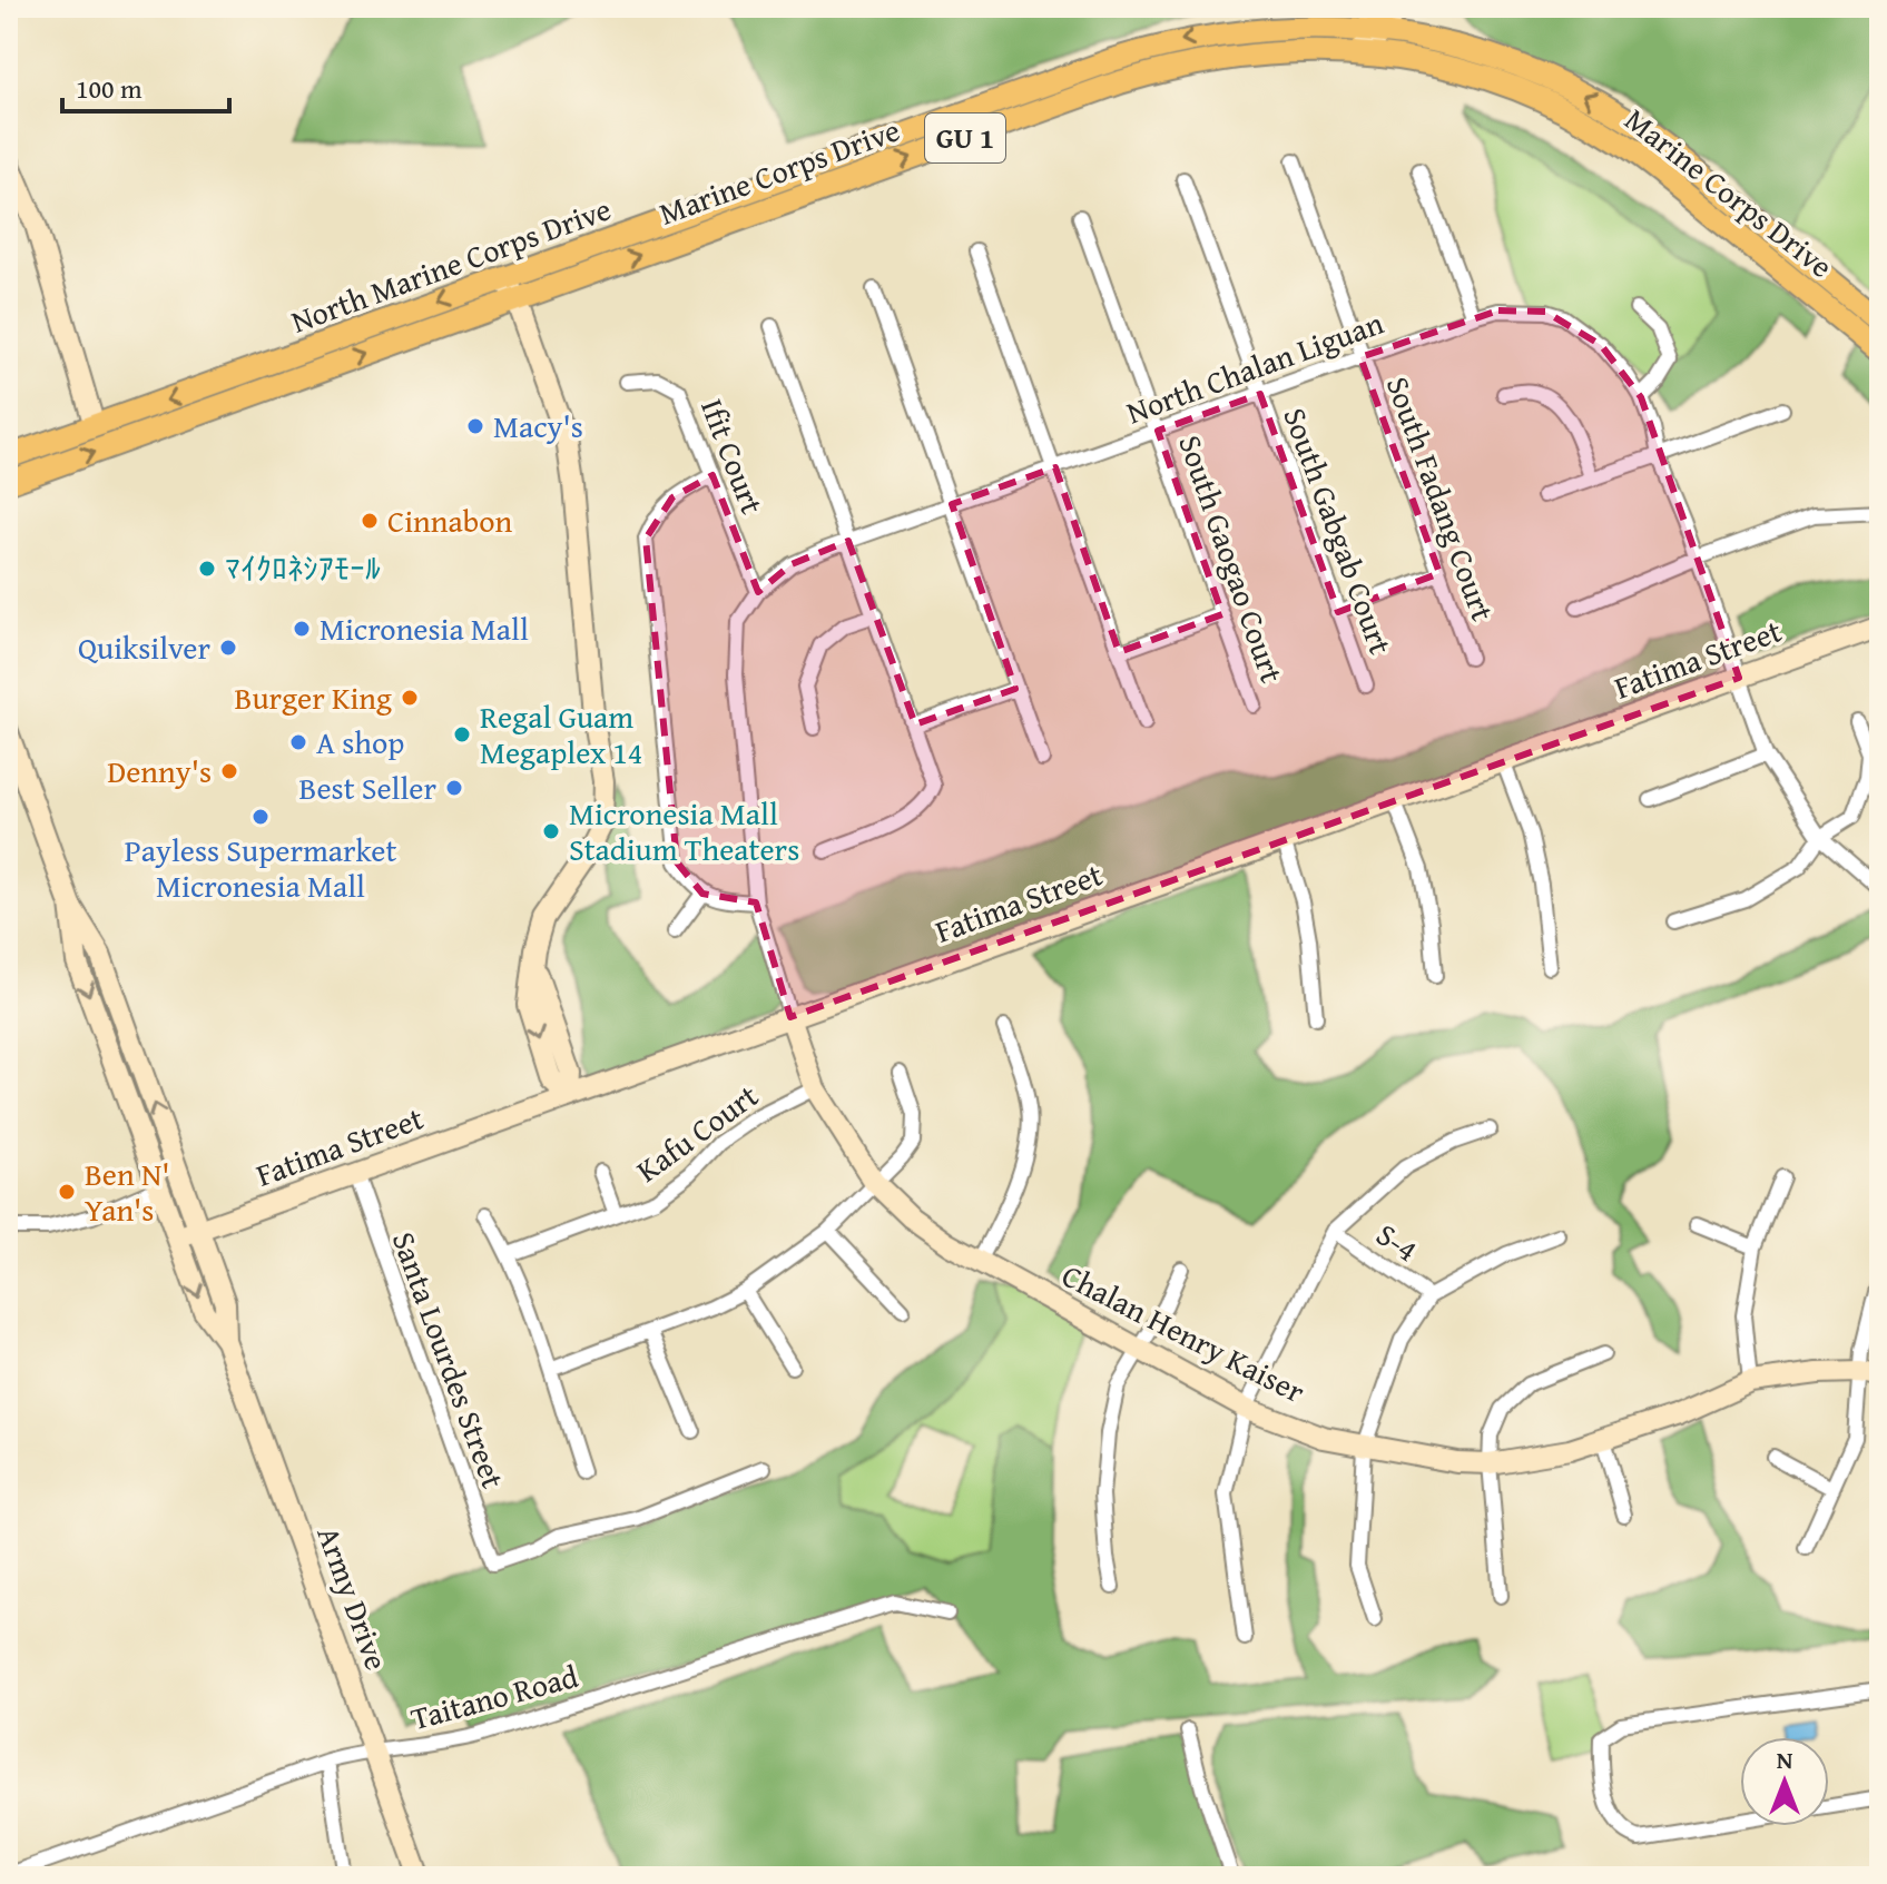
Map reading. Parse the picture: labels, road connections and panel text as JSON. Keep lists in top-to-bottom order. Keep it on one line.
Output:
{"streets":{"main road":["GU 1","Marine Corps Drive","North Marine Corps Drive","Fatima Street","Chalan Henry Kaiser","Army Drive"],"street":["North Chalan Liguan","Ifit Court","South Fadang Court","South Gabgab Court","South Gaogao Court","Kafu Court","S-4","Santa Lourdes Street","Taitano Road"]},"crossings":[["North Chalan Liguan","Ifit Court"],["North Chalan Liguan","South Fadang Court"],["North Chalan Liguan","South Gabgab Court"],["North Chalan Liguan","South Gaogao Court"],["North Chalan Liguan","Fatima Street"],["North Chalan Liguan","Chalan Henry Kaiser"],["Fatima Street","Chalan Henry Kaiser"],["Fatima Street","Santa Lourdes Street"],["Fatima Street","Army Drive"],["Kafu Court","Chalan Henry Kaiser"],["Army Drive","Taitano Road"]],"one_way":["Marine Corps Drive","North Marine Corps Drive"],"places":["Macy's","Cinnabon","ﾏｲｸﾛﾈｼｱﾓｰﾙ","Micronesia Mall","Quiksilver","Burger King","Regal Guam Megaplex 14","A shop","Denny's","Best Seller","Payless Supermarket Micronesia Mall","Micronesia Mall Stadium Theaters","Ben N' Yan's"],"scale_bar":"100 m","north":"top"}
